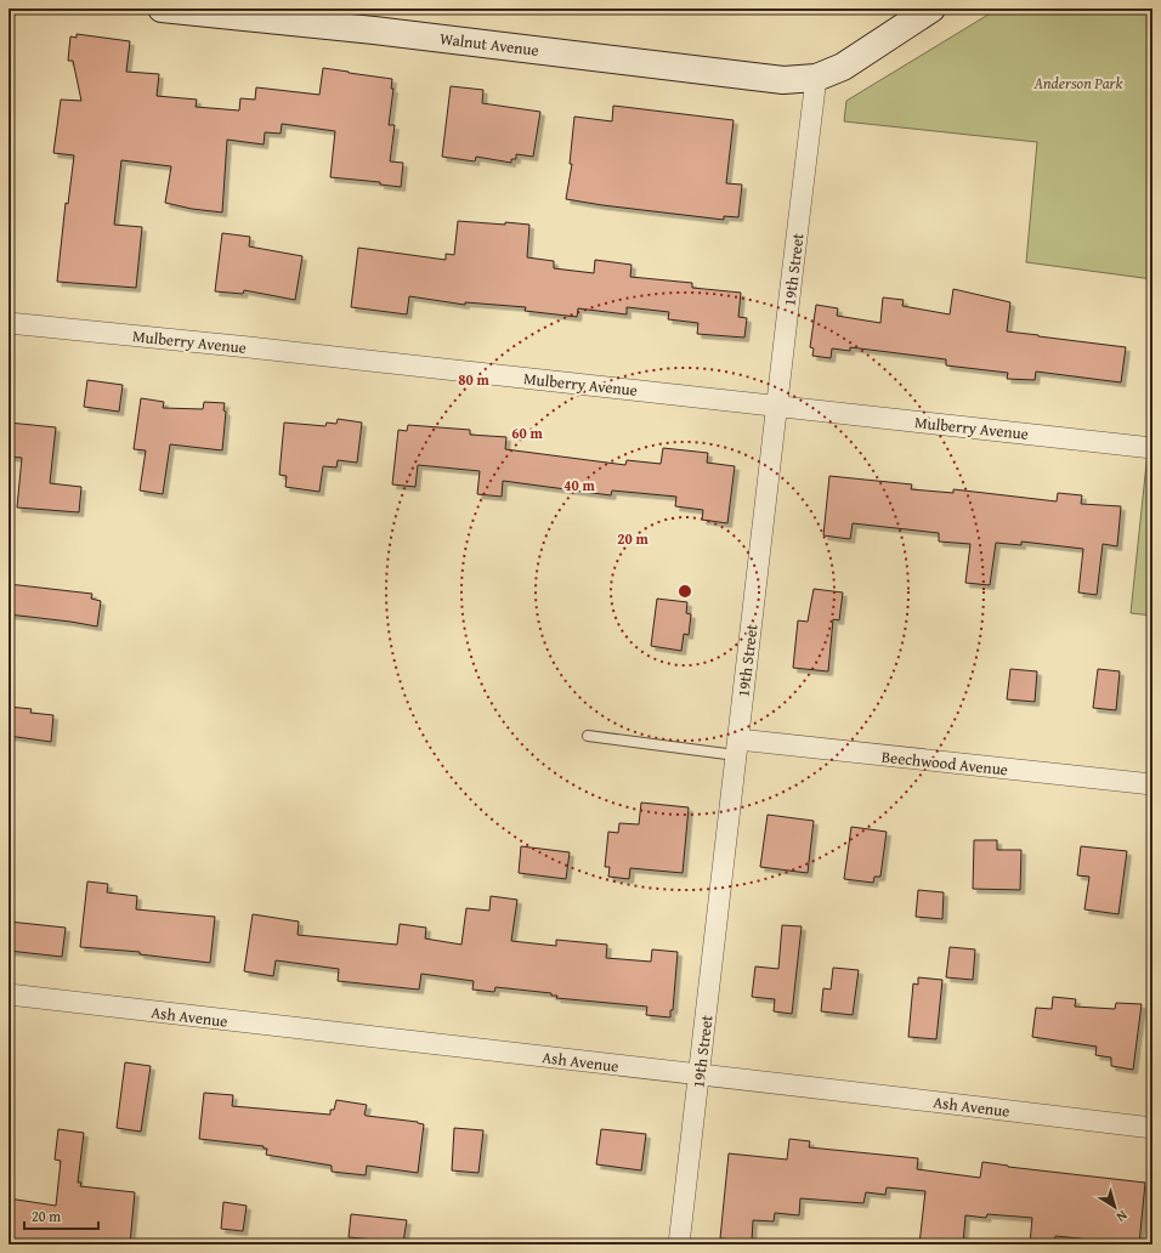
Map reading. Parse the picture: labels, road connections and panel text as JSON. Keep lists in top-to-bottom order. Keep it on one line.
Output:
{"streets":{"street":["Walnut Avenue","19th Street","Mulberry Avenue","Beechwood Avenue","Ash Avenue"]},"crossings":[["Walnut Avenue","19th Street"],["19th Street","Mulberry Avenue"],["19th Street","Beechwood Avenue"],["19th Street","Ash Avenue"]],"parks":["Anderson Park"],"scale_bar":"20 m","north":"bottom right","rings":["80 m","60 m","40 m","20 m"]}
